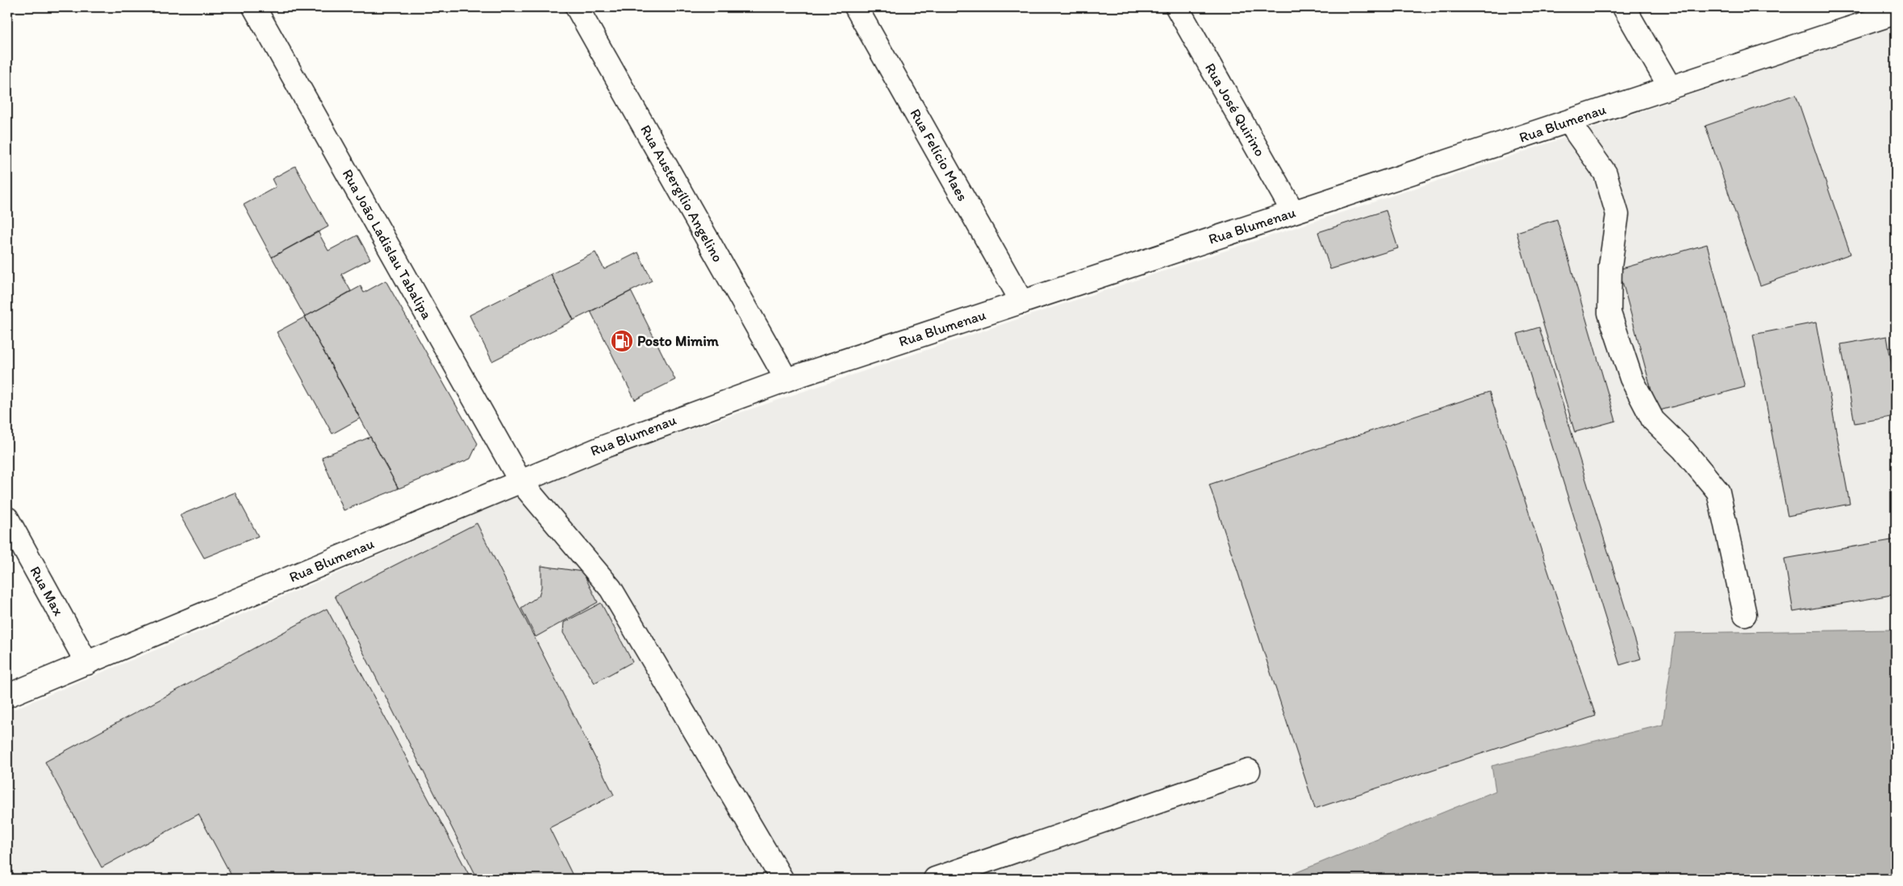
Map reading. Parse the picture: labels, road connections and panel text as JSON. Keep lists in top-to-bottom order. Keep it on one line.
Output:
{"streets":{"main road":["Rua José Quirino","Rua Blumenau","Rua Felício Maes","Rua Austergílio Angelino","Rua João Ladislau Tabalipa","Rua Max"]},"crossings":[["Rua José Quirino","Rua Blumenau"],["Rua Blumenau","Rua Felício Maes"],["Rua Blumenau","Rua Austergílio Angelino"],["Rua Blumenau","Rua João Ladislau Tabalipa"],["Rua Blumenau","Rua Max"]],"places":{"fuel station":["Posto Mimim"]}}
